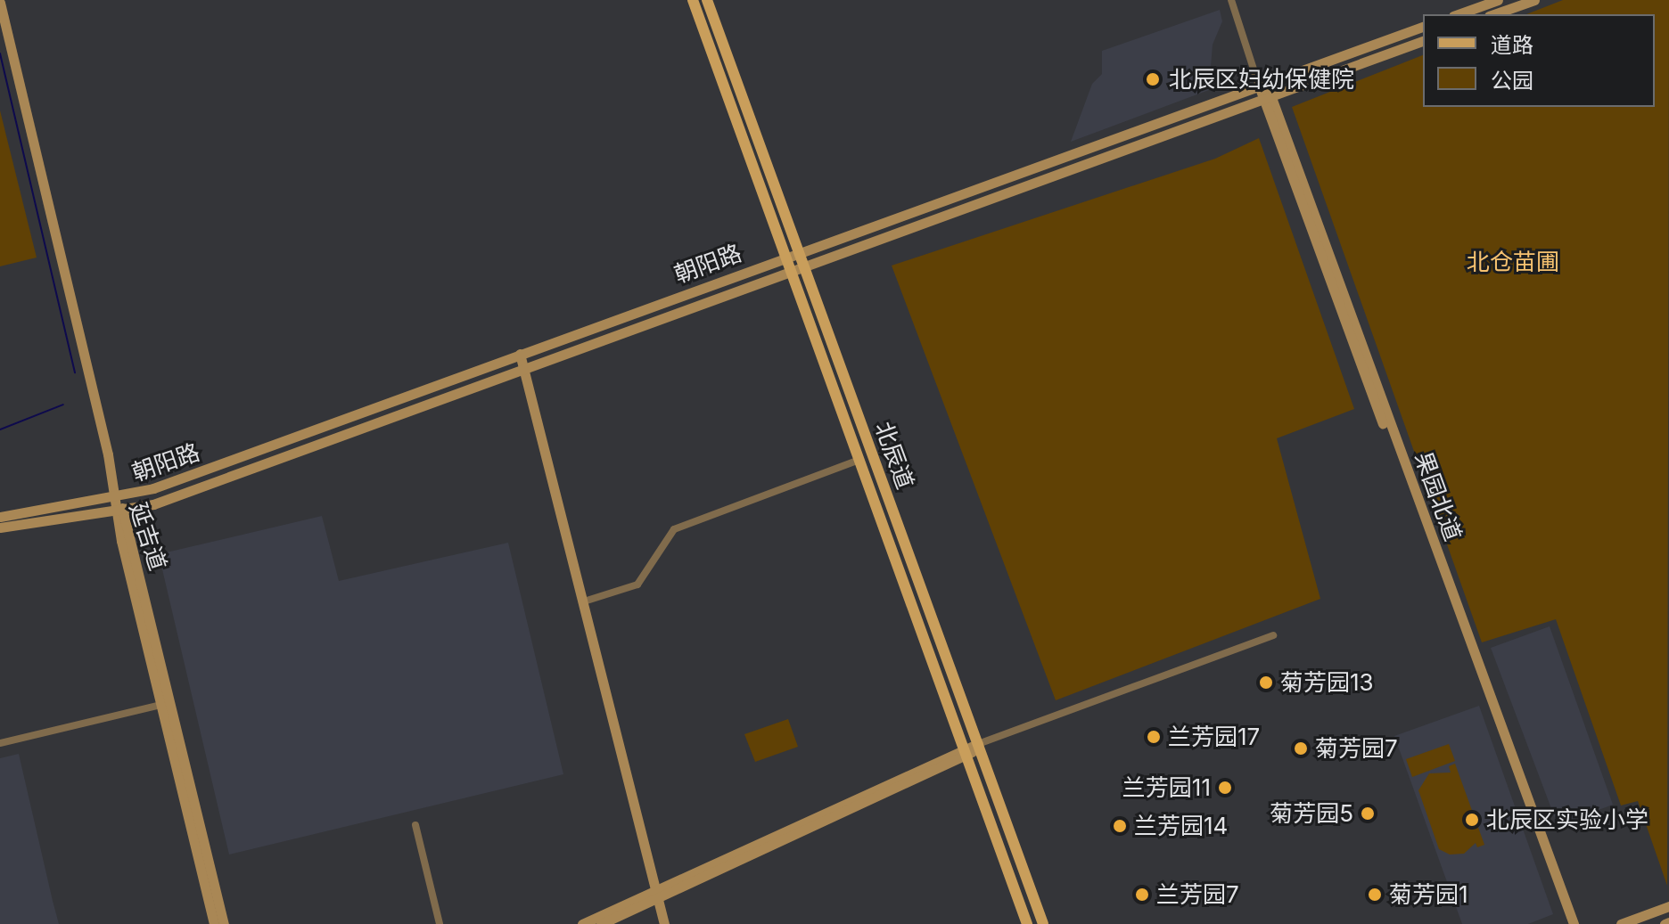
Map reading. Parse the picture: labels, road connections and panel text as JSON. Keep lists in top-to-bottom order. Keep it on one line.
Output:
{"streets":{"main road":["朝阳路","北辰道","果园北道","延吉道"]},"crossings":[["朝阳路","北辰道"],["朝阳路","果园北道"],["朝阳路","延吉道"]],"parks":["北仓苗圃"],"places":["北辰区妇幼保健院","菊芳园13","兰芳园17","菊芳园7","兰芳园11","菊芳园5","北辰区实验小学","兰芳园14","兰芳园7","菊芳园1"],"legend":["道路","公园"]}
